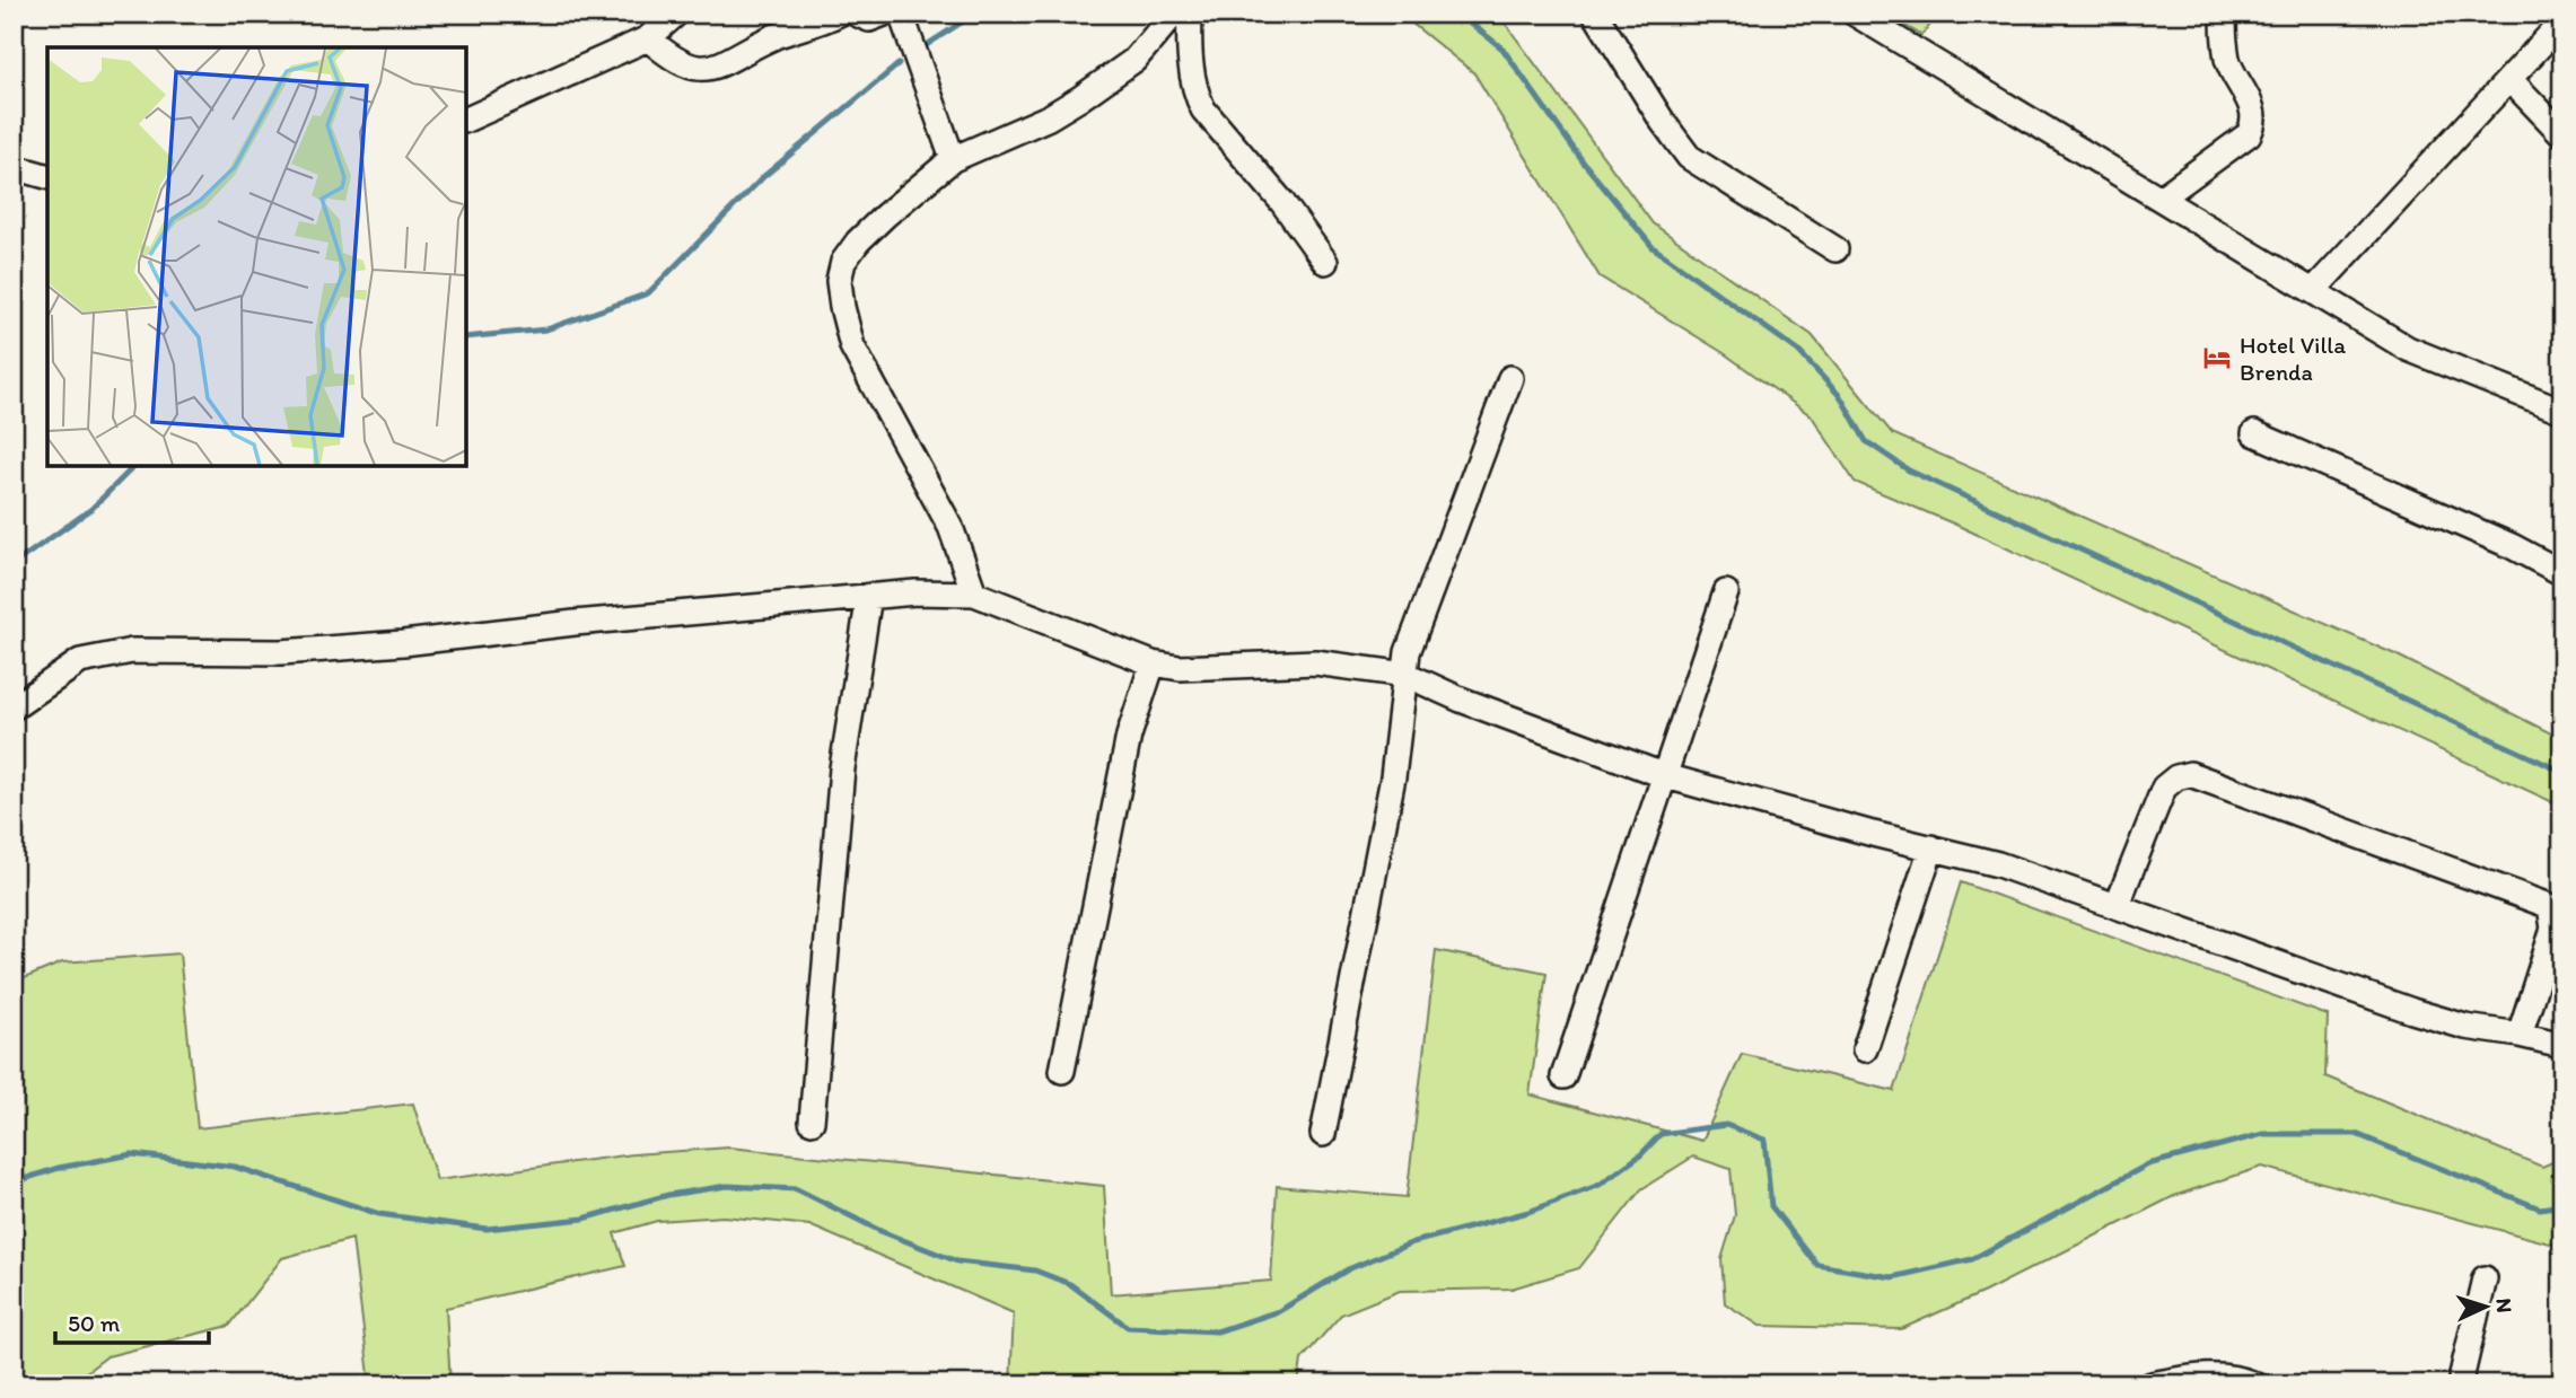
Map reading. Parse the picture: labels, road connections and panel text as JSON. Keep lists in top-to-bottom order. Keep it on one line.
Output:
{"places":{"hotel":["Hotel Villa Brenda"]},"scale_bar":"50 m","north":"right"}
